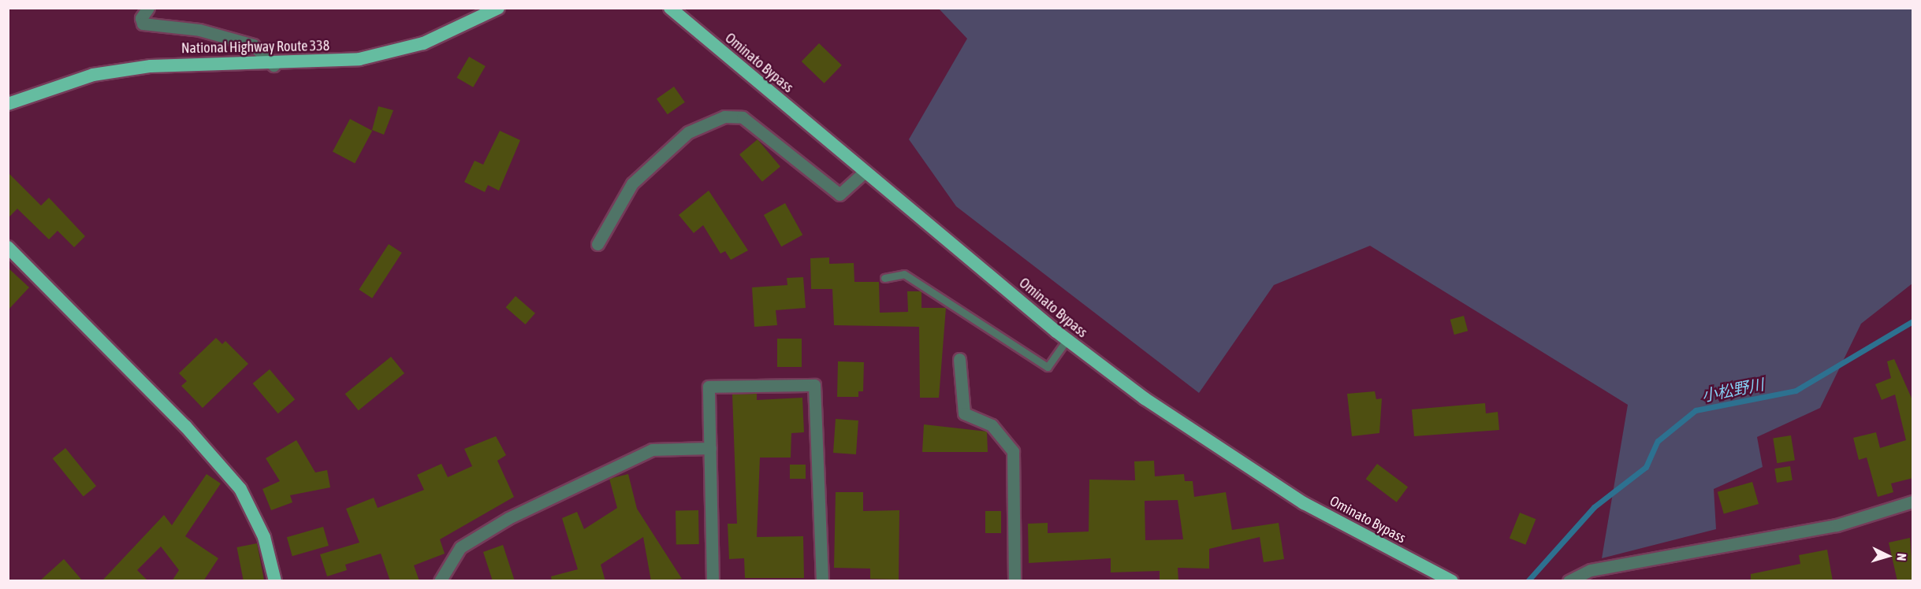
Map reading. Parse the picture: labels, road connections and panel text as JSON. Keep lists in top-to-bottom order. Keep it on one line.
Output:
{"streets":{"highway":["National Highway Route 338","Ominato Bypass"]},"water":["小松野川"],"north":"right"}
